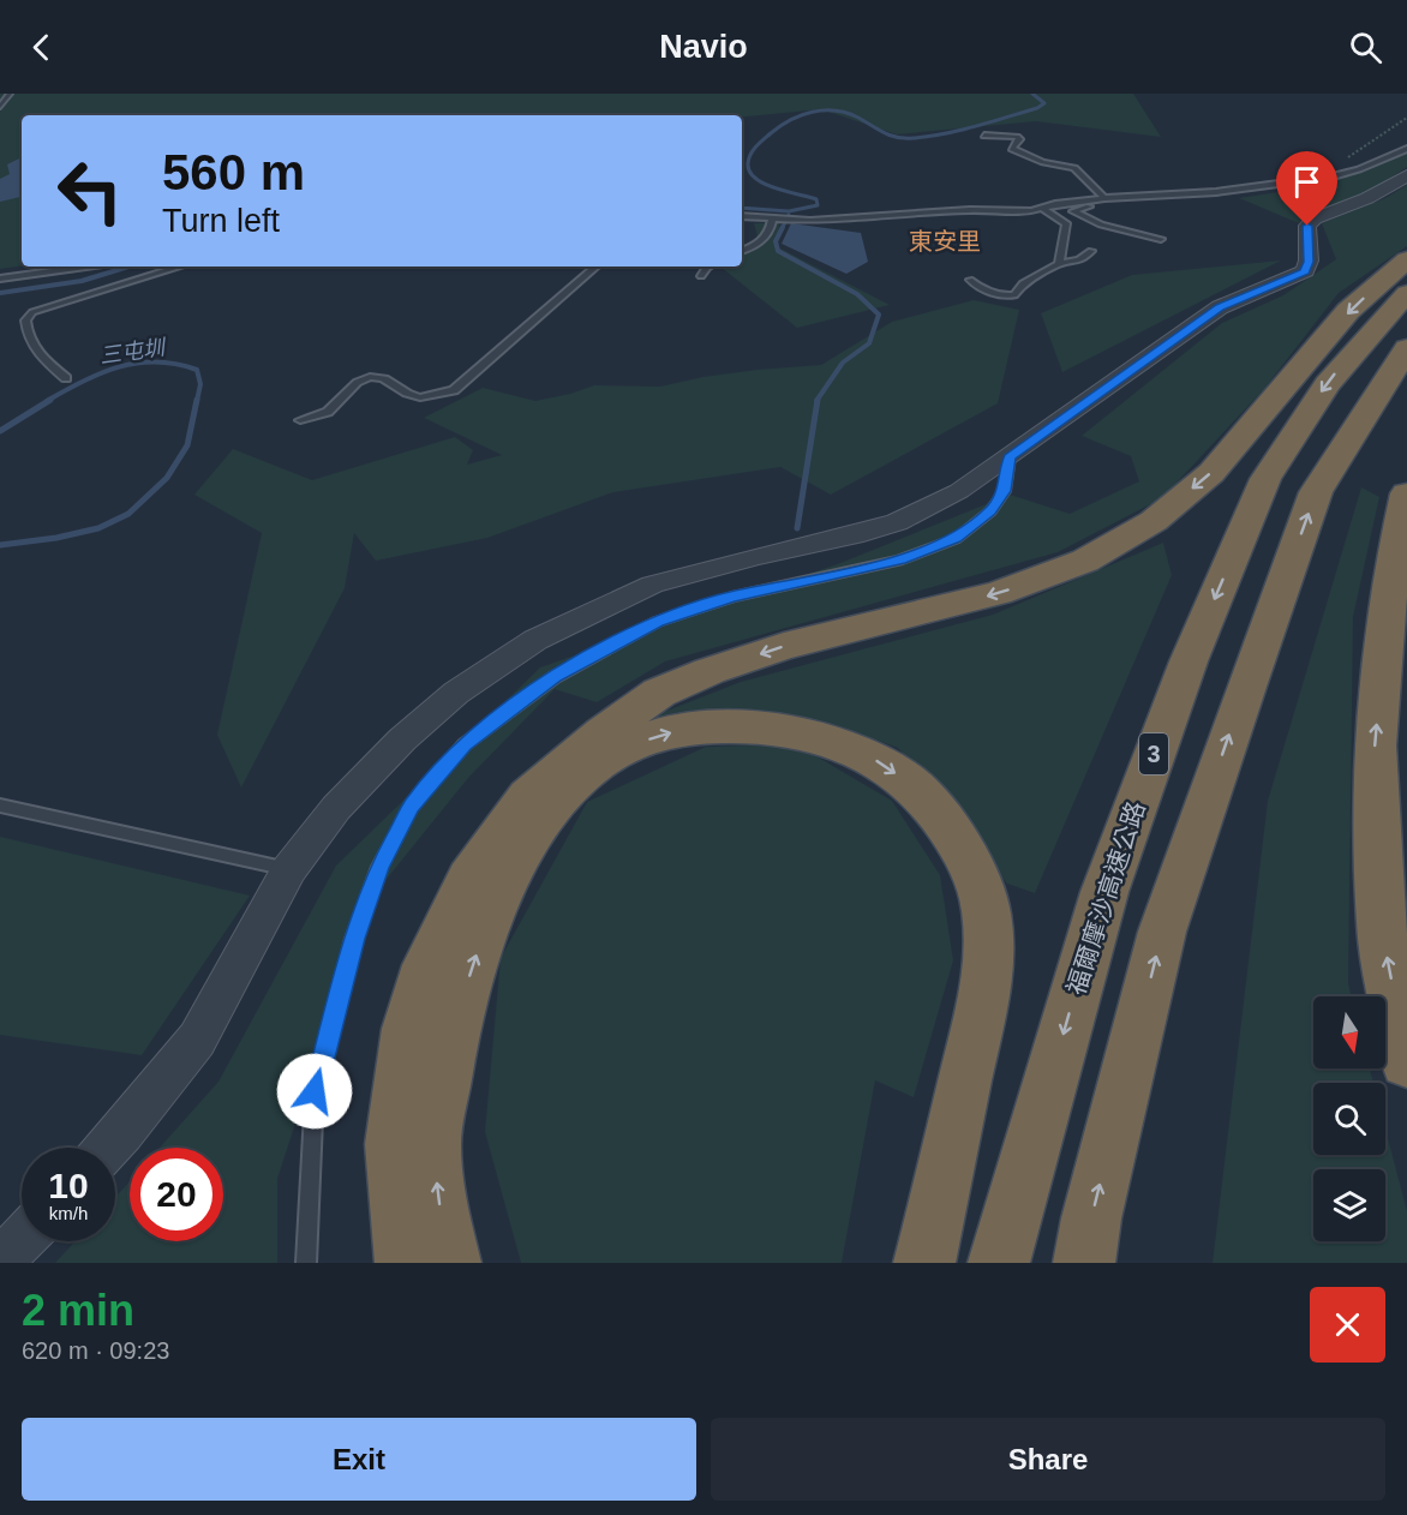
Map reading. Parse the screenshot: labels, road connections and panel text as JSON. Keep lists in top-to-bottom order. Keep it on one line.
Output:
{"streets":{"highway":["3","福爾摩沙高速公路"]},"districts":["東安里"],"water":["三屯圳"],"north":"bottom","page":{"header":"Navio","turn":["560 m","Turn left"],"speed":"10 km/h","limit":"20","heading":["2 min","620 m · 09:23"],"buttons":["Exit","Share"]}}
